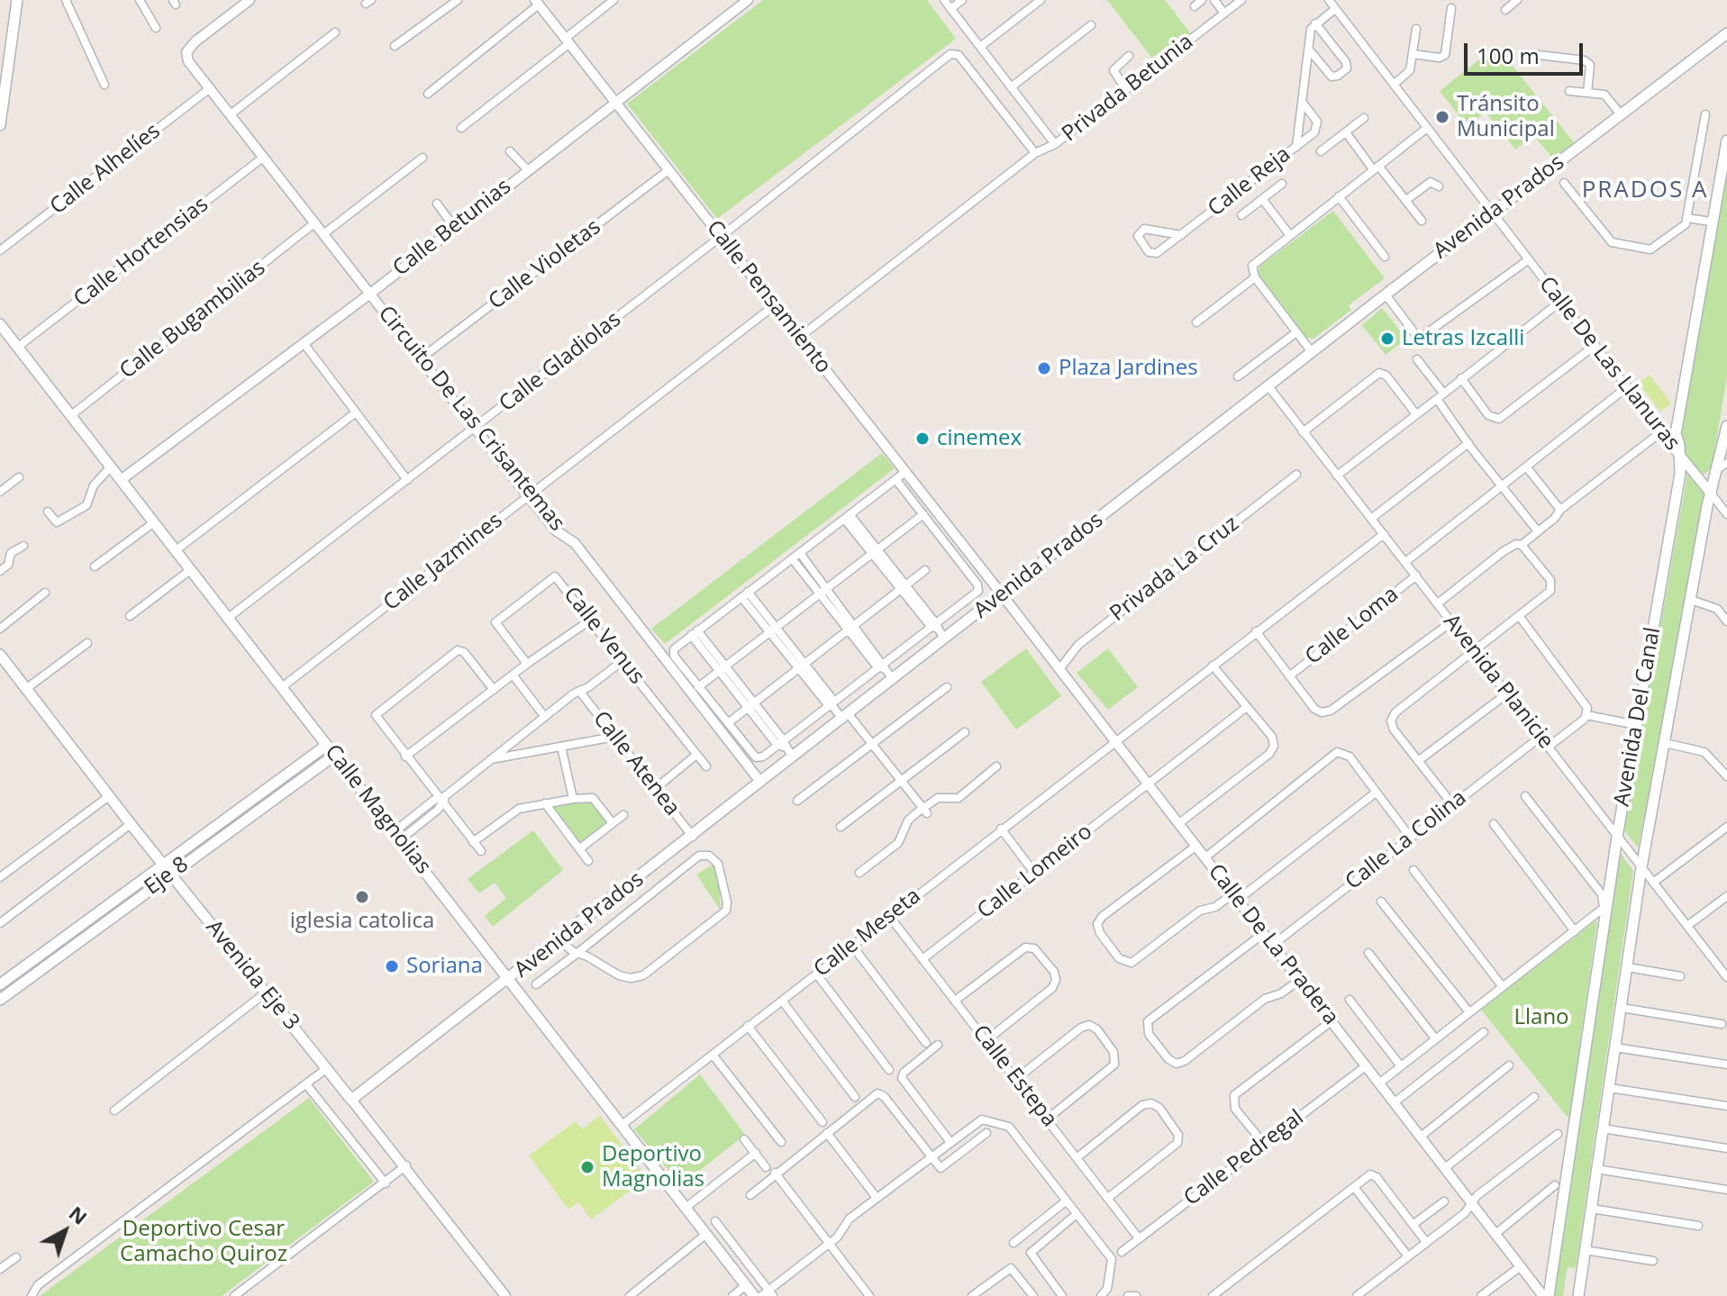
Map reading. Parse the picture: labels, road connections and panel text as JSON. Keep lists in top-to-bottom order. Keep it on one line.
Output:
{"streets":{"main road":["Avenida Prados","Avenida Del Canal","Calle Magnolias","Eje 8","Avenida Eje 3"],"street":["Privada Betunia","Calle Alhelíes","Calle Reja","Calle Betunias","Calle Hortensias","Calle Violetas","Calle Pensamiento","Calle Bugambilias","Calle Gladiolas","Calle De Las Llanuras","Circuito De Las Crisantemas","Calle Jazmines","Privada La Cruz","Calle Loma","Calle Venus","Avenida Planicie","Calle Atenea","Calle La Colina","Calle Lomeiro","Calle Meseta","Calle De La Pradera","Calle Estepa","Calle Pedregal"]},"crossings":[["Calle Alhelíes","Circuito De Las Crisantemas"],["Avenida Prados","Calle Pensamiento"],["Avenida Prados","Calle De Las Llanuras"],["Avenida Prados","Circuito De Las Crisantemas"],["Avenida Prados","Avenida Planicie"],["Avenida Prados","Calle Atenea"],["Avenida Prados","Calle Magnolias"],["Avenida Prados","Calle De La Pradera"],["Avenida Prados","Avenida Eje 3"],["Calle Betunias","Calle Pensamiento"],["Calle Betunias","Circuito De Las Crisantemas"],["Calle Betunias","Calle Magnolias"],["Calle Hortensias","Circuito De Las Crisantemas"],["Calle Hortensias","Calle Magnolias"],["Calle Violetas","Calle Pensamiento"],["Calle Violetas","Circuito De Las Crisantemas"],["Calle Pensamiento","Calle Gladiolas"],["Calle Pensamiento","Calle Jazmines"],["Calle Pensamiento","Calle De La Pradera"],["Calle Bugambilias","Circuito De Las Crisantemas"],["Calle Bugambilias","Calle Magnolias"],["Calle Gladiolas","Circuito De Las Crisantemas"],["Calle Gladiolas","Calle Magnolias"],["Calle De Las Llanuras","Avenida Del Canal"],["Circuito De Las Crisantemas","Calle Jazmines"],["Calle Jazmines","Calle Magnolias"],["Privada La Cruz","Calle De La Pradera"],["Calle Loma","Avenida Planicie"],["Avenida Planicie","Avenida Del Canal"],["Avenida Planicie","Calle La Colina"],["Avenida Planicie","Calle Meseta"],["Avenida Del Canal","Calle De La Pradera"],["Calle Magnolias","Eje 8"],["Calle Magnolias","Calle Meseta"],["Calle La Colina","Calle De La Pradera"],["Calle Lomeiro","Calle De La Pradera"],["Calle Lomeiro","Calle Estepa"],["Eje 8","Avenida Eje 3"],["Calle Meseta","Calle De La Pradera"],["Calle Meseta","Calle Estepa"],["Calle De La Pradera","Calle Pedregal"],["Calle Estepa","Calle Pedregal"]],"districts":["PRADOS A"],"parks":["Llano","Deportivo Cesar Camacho Quiroz"],"places":["Tránsito Municipal","Letras Izcalli","Plaza Jardines","cinemex","iglesia catolica","Soriana","Deportivo Magnolias"],"scale_bar":"100 m","north":"top right"}
